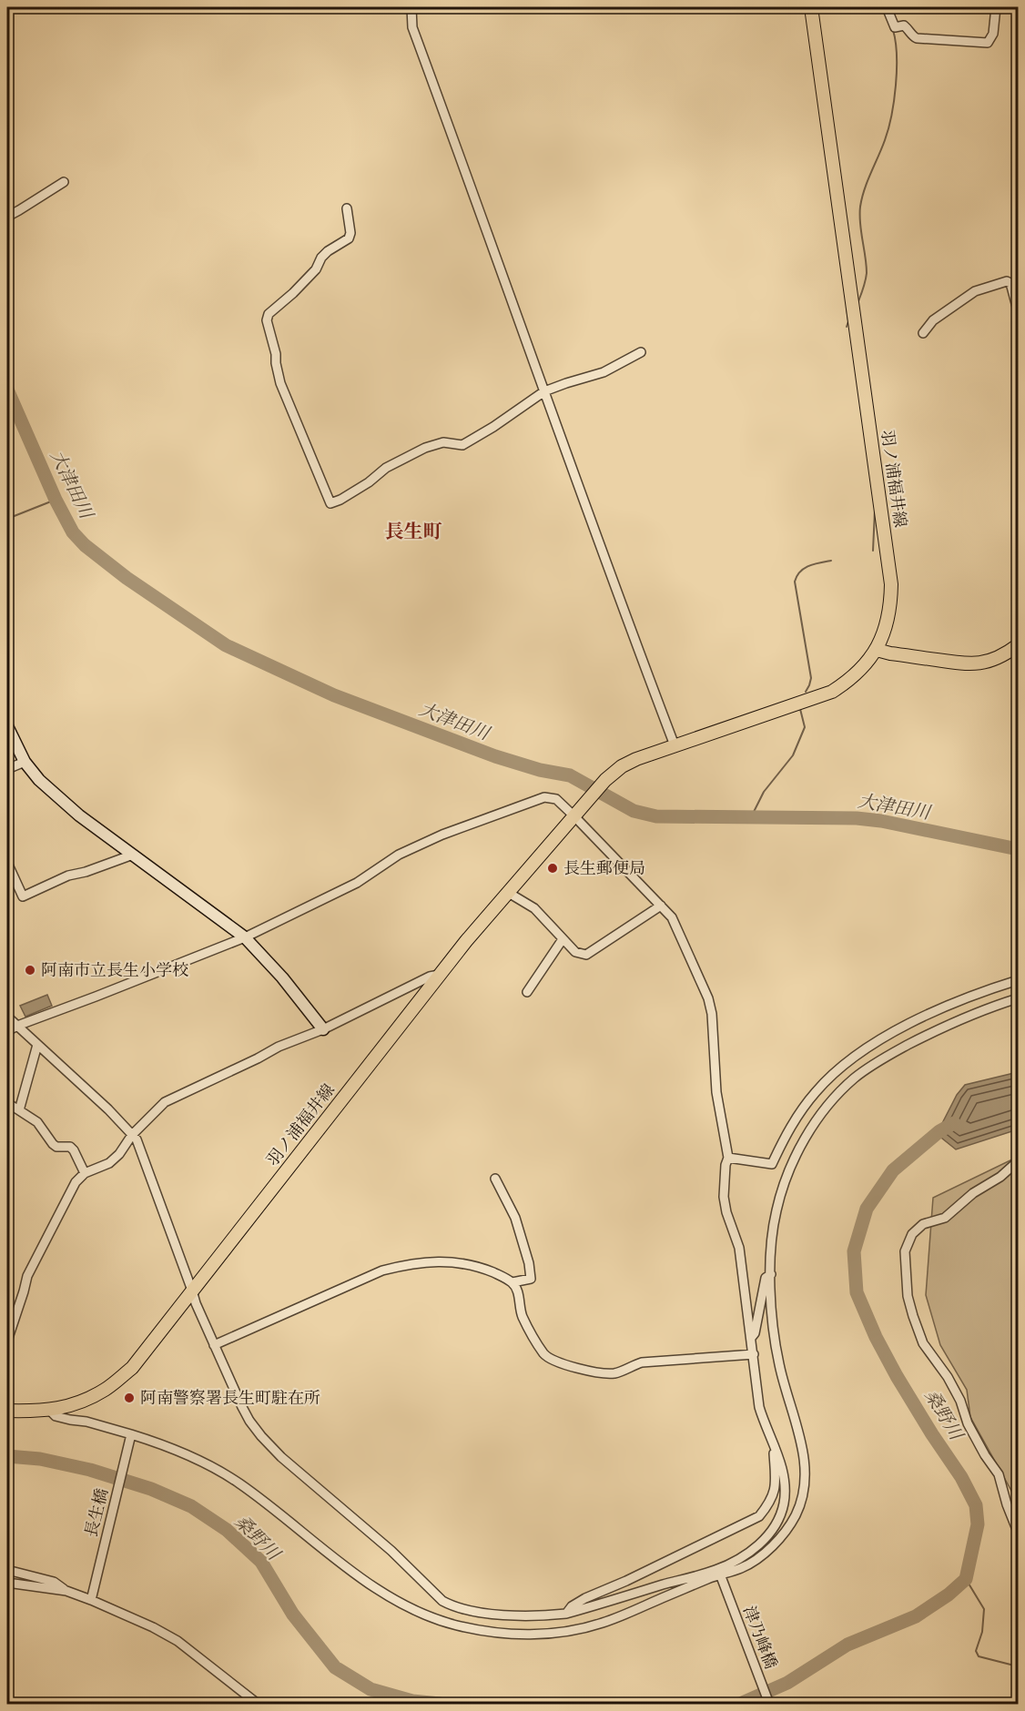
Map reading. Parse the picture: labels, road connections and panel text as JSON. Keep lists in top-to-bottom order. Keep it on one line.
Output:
{"streets":{"main road":["羽ノ浦福井線"],"street":["長生橋","津乃峰橋"]},"districts":["長生町"],"water":["大津田川","桑野川"],"places":["長生郵便局","阿南市立長生小学校","阿南警察署長生町駐在所"]}
